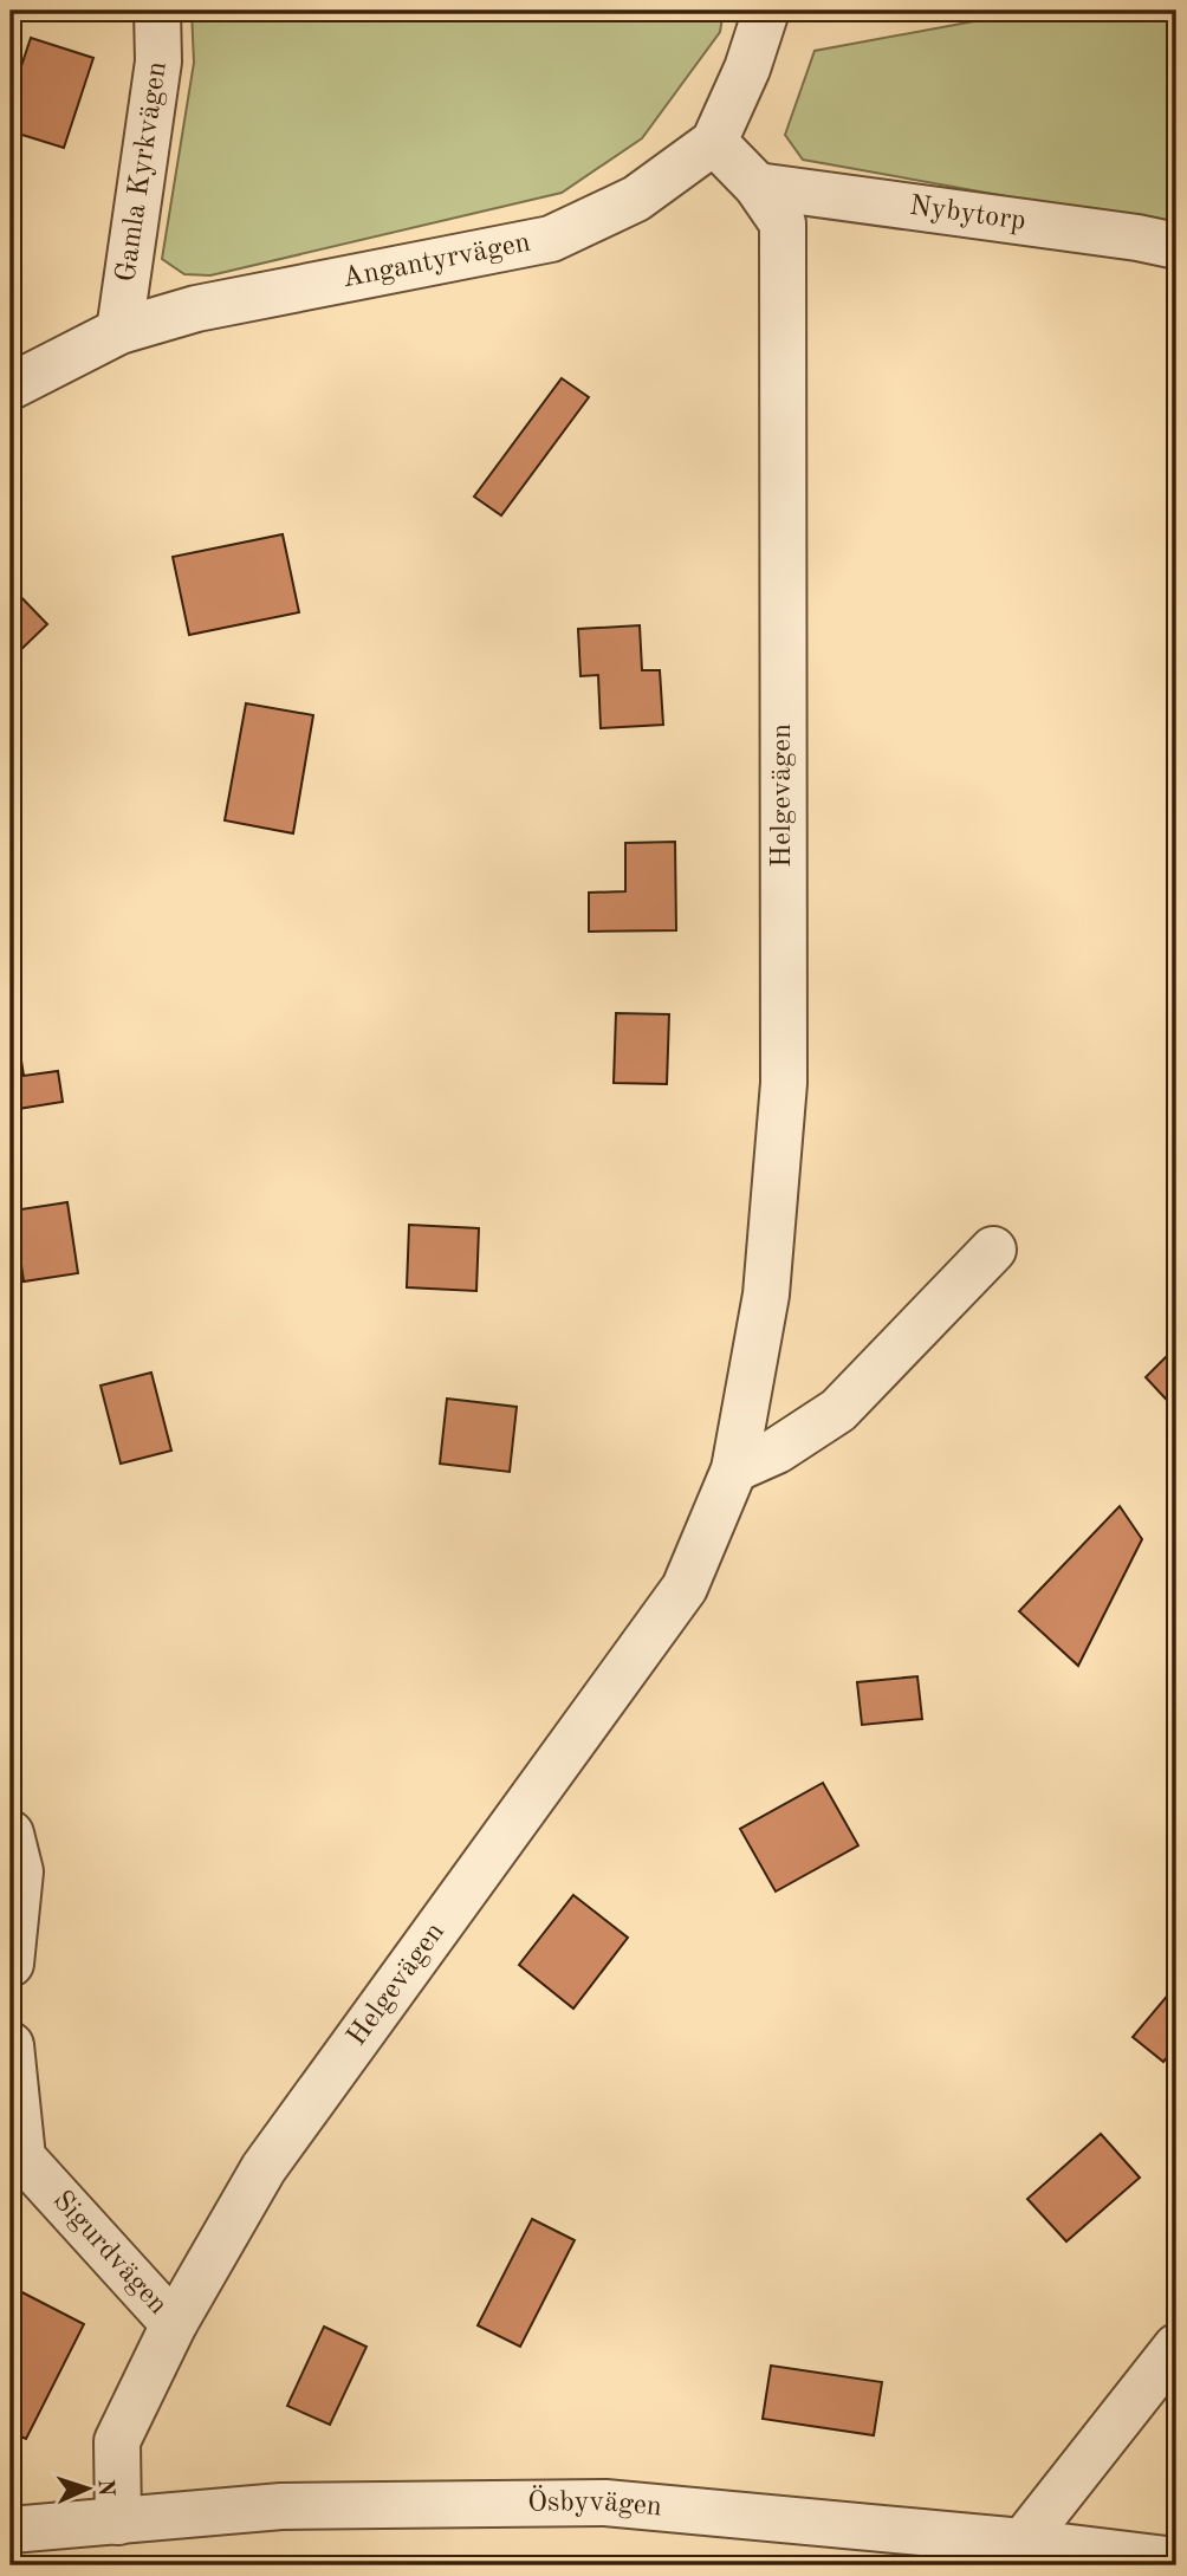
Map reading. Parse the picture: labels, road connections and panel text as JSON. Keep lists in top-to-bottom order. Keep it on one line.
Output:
{"streets":{"street":["Gamla Kyrkvägen","Nybytorp","Angantyrvägen","Helgevägen","Sigurdvägen","Ösbyvägen"]},"crossings":[["Gamla Kyrkvägen","Angantyrvägen"],["Nybytorp","Helgevägen"],["Angantyrvägen","Helgevägen"],["Helgevägen","Sigurdvägen"],["Helgevägen","Ösbyvägen"]],"north":"right"}
